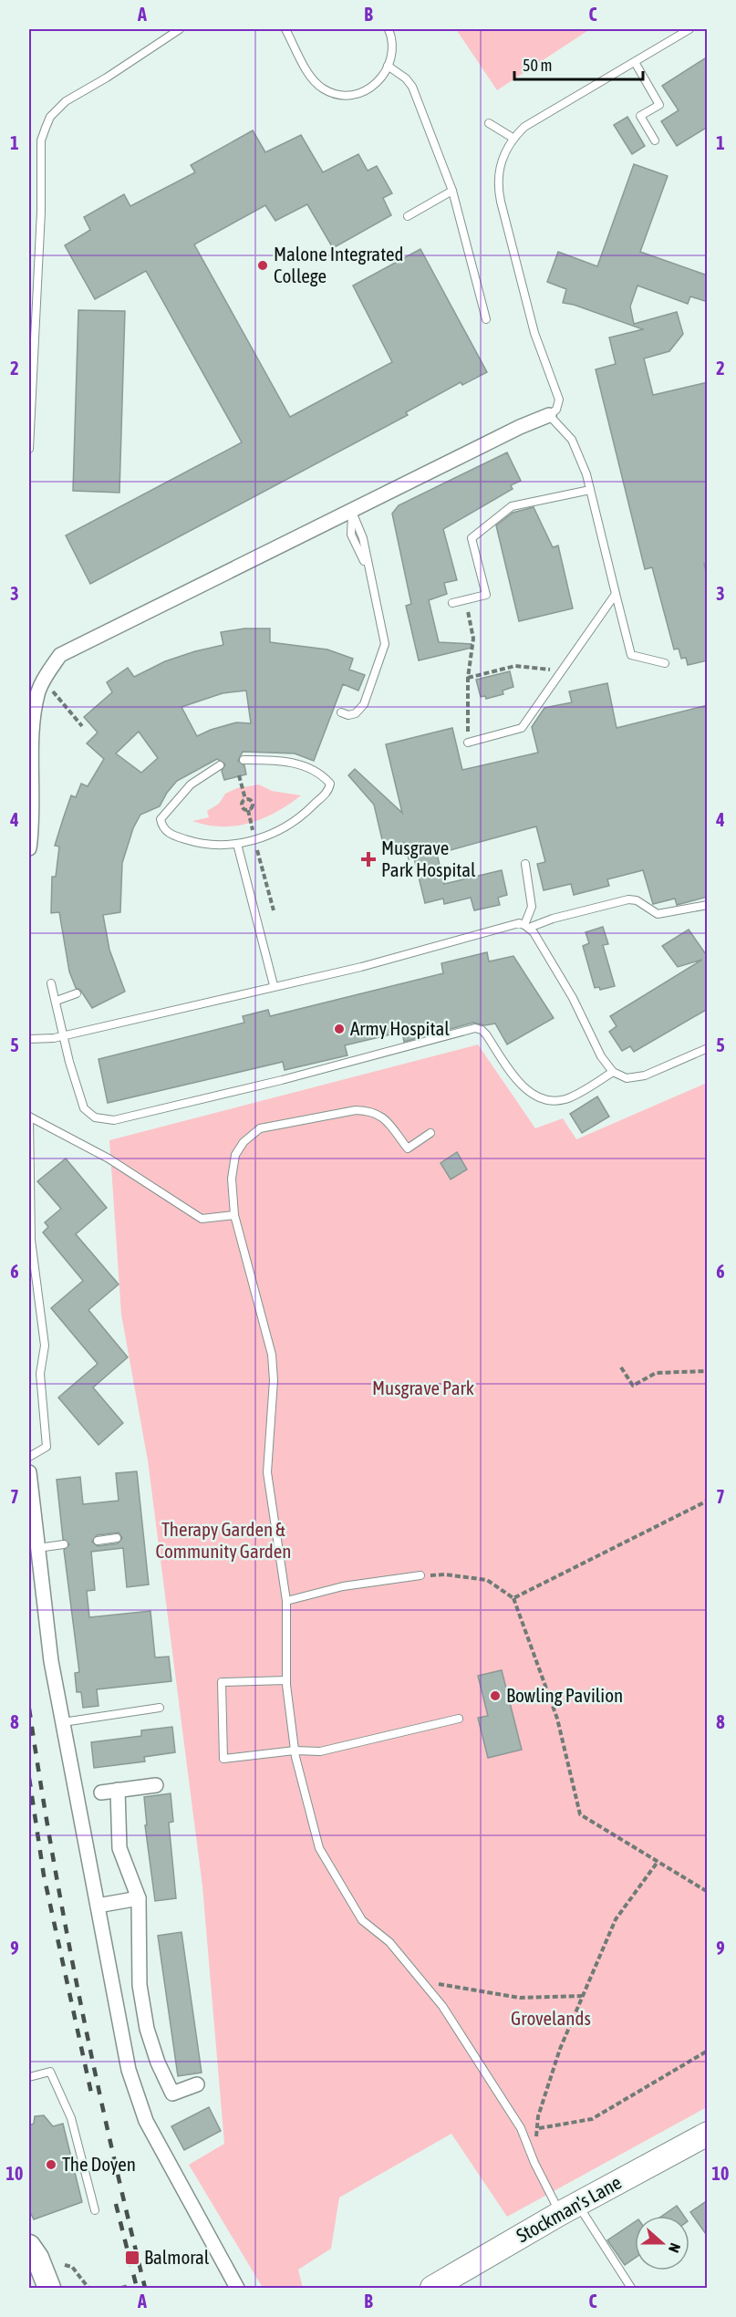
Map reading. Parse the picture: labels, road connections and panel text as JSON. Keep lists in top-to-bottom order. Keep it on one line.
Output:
{"streets":{"highway":["Stockman's Lane"]},"parks":["Musgrave Park","Therapy Garden & Community Garden","Grovelands"],"places":{"other":["Malone Integrated College","Army Hospital","Bowling Pavilion","The Doyen"],"health":["Musgrave Park Hospital"],"transit":["Balmoral"]},"scale_bar":"50 m","north":"right","grid":{"columns":["A","B","C"],"rows":["1","2","3","4","5","6","7","8","9","10"]}}
